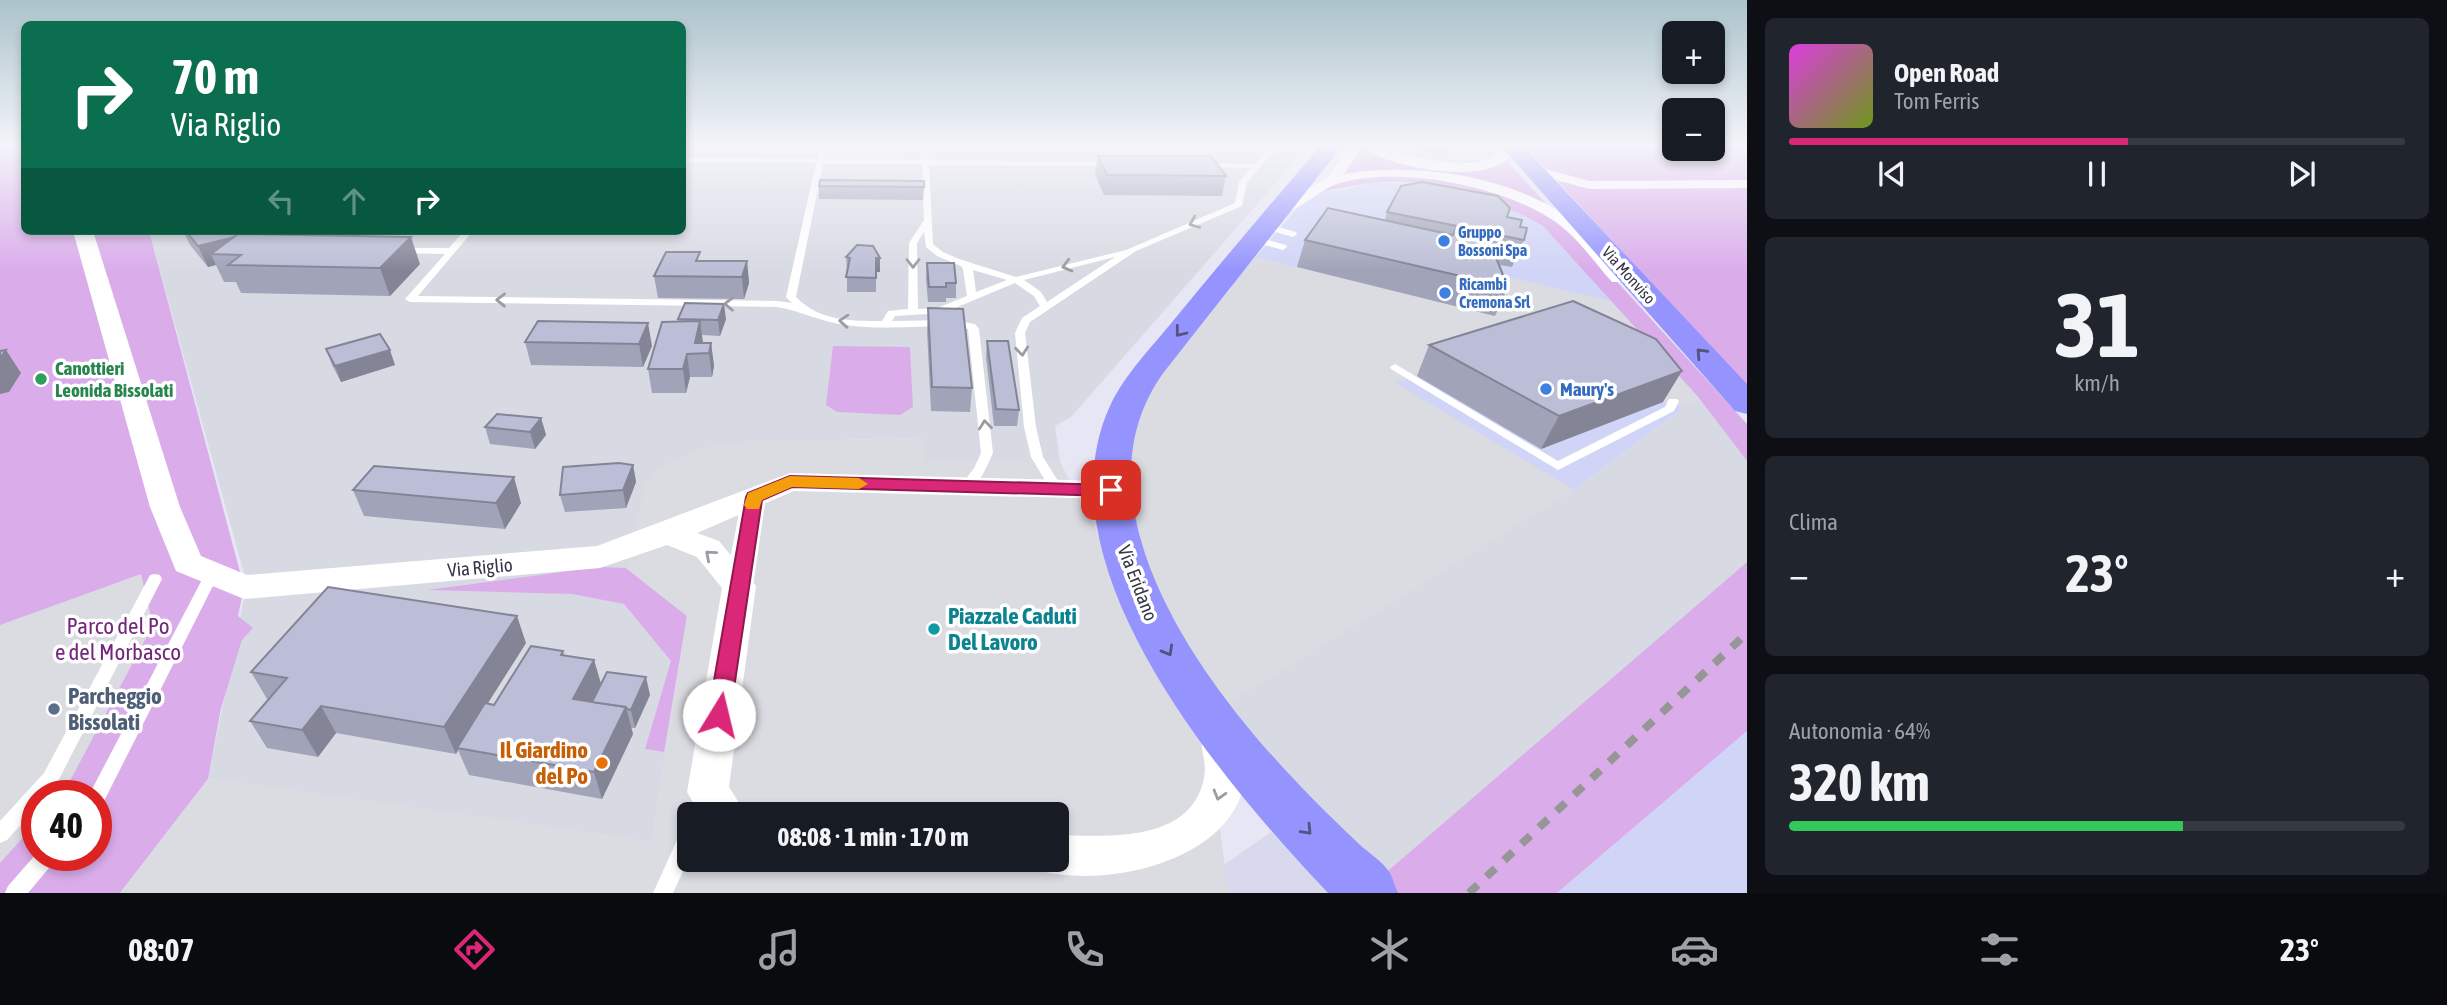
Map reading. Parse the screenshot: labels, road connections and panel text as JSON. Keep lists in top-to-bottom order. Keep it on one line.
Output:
{"streets":{"main road":["Via Monviso","Via Eridano"],"street":["Via Riglio"]},"crossings":[["Via Riglio","Via Eridano"]],"one_way":["Via Monviso","Via Eridano"],"parks":["Parco del Po e del Morbasco"],"places":["Gruppo Bossoni Spa","Ricambi Cremona Srl","Canottieri Leonida Bissolati","Maury's","Piazzale Caduti Del Lavoro","Parcheggio Bissolati","Il Giardino del Po"],"page":{"map_buttons":["+","−"],"turn":["70 m","Via Riglio"],"song":["Open Road","Tom Ferris"],"tile":[["31","km/h"],"Clima",["Autonomia · 64%","320 km"]],"heat":["−","23°","+"],"limit":"40","trip":"08:08 · 1 min · 170 m","tabs":["08:07","23°"]}}
